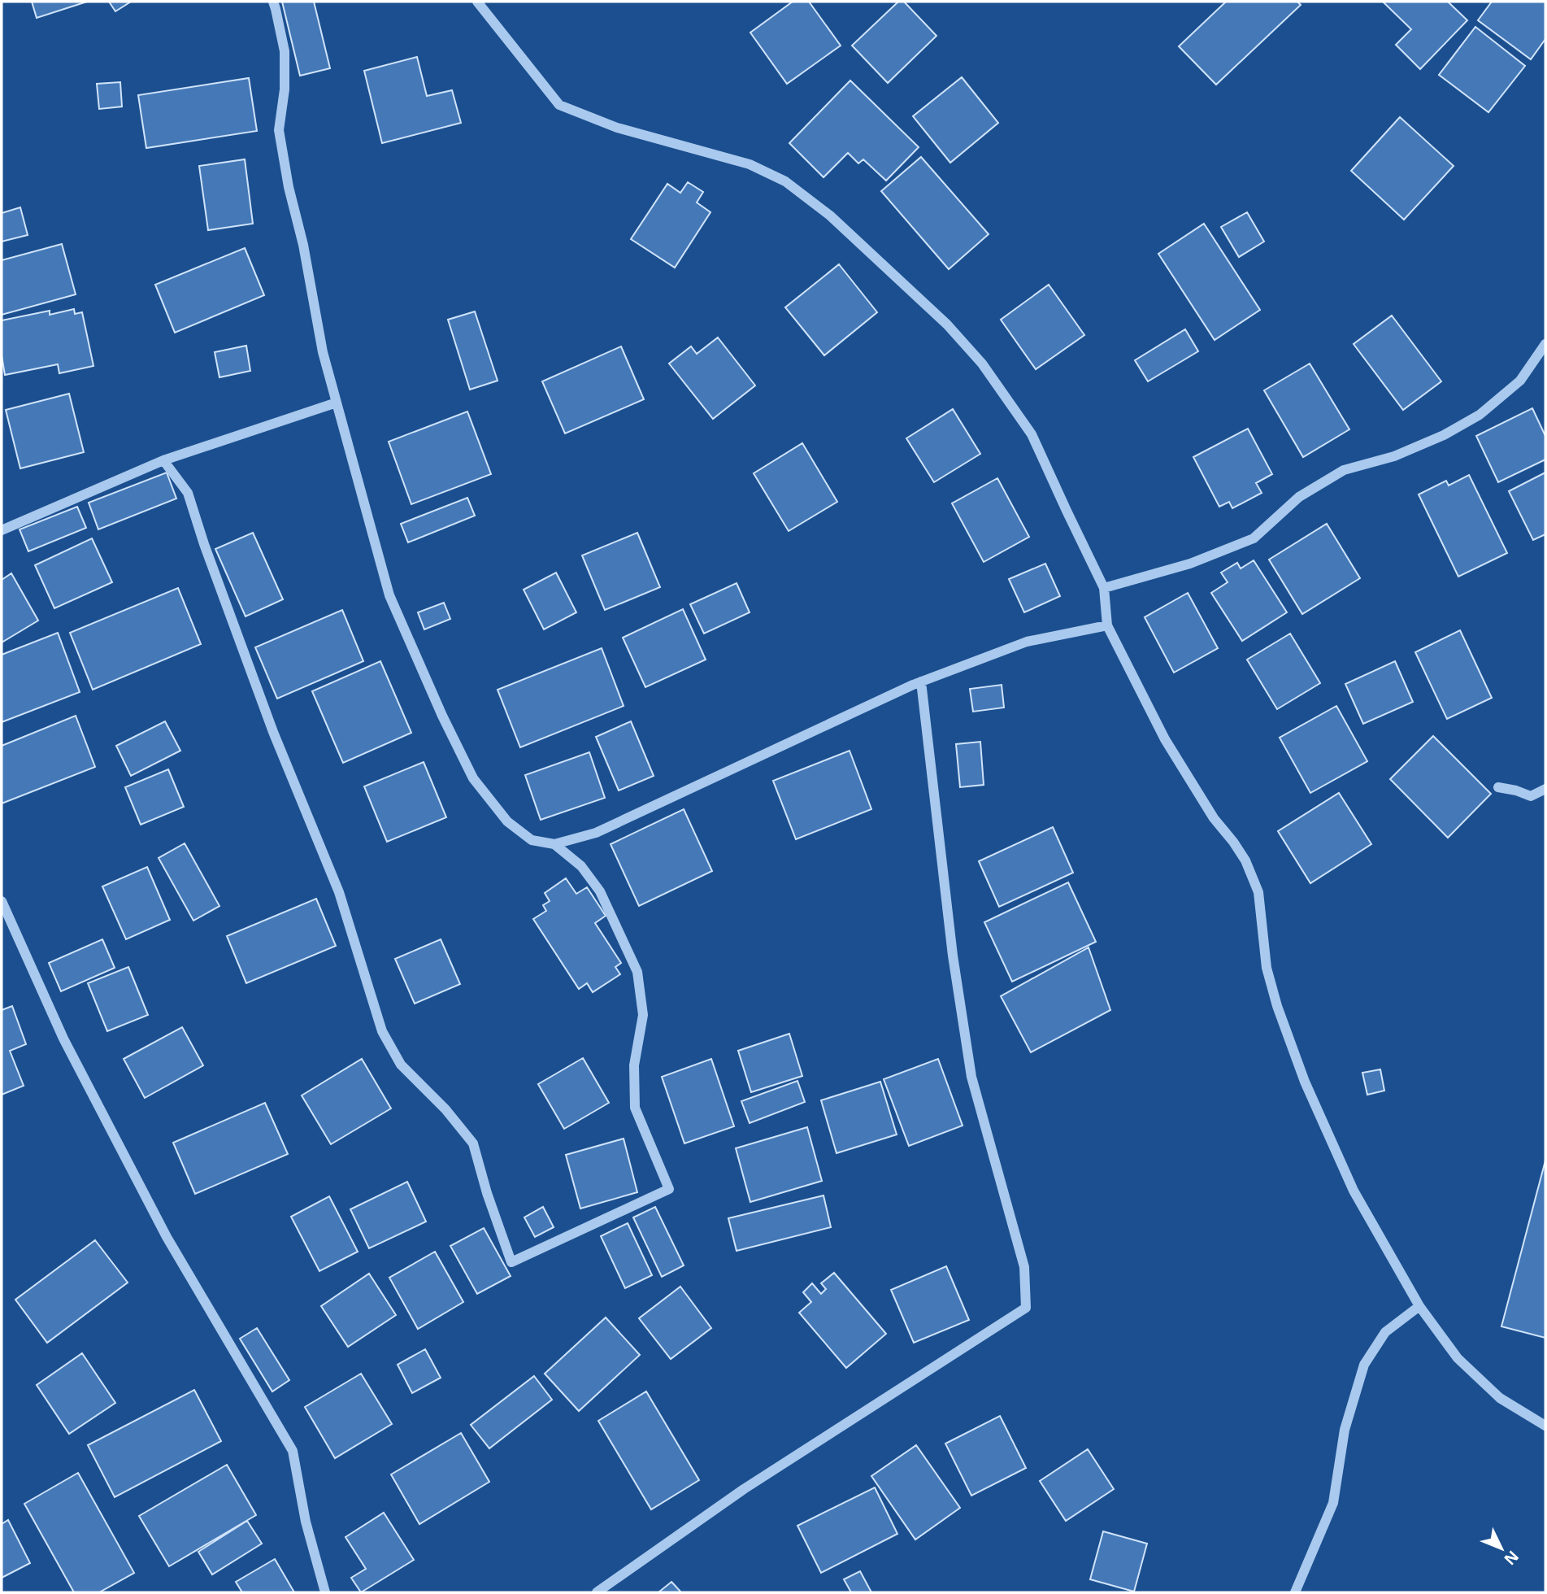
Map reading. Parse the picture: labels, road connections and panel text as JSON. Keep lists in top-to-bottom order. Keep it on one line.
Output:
{"north":"bottom right"}
